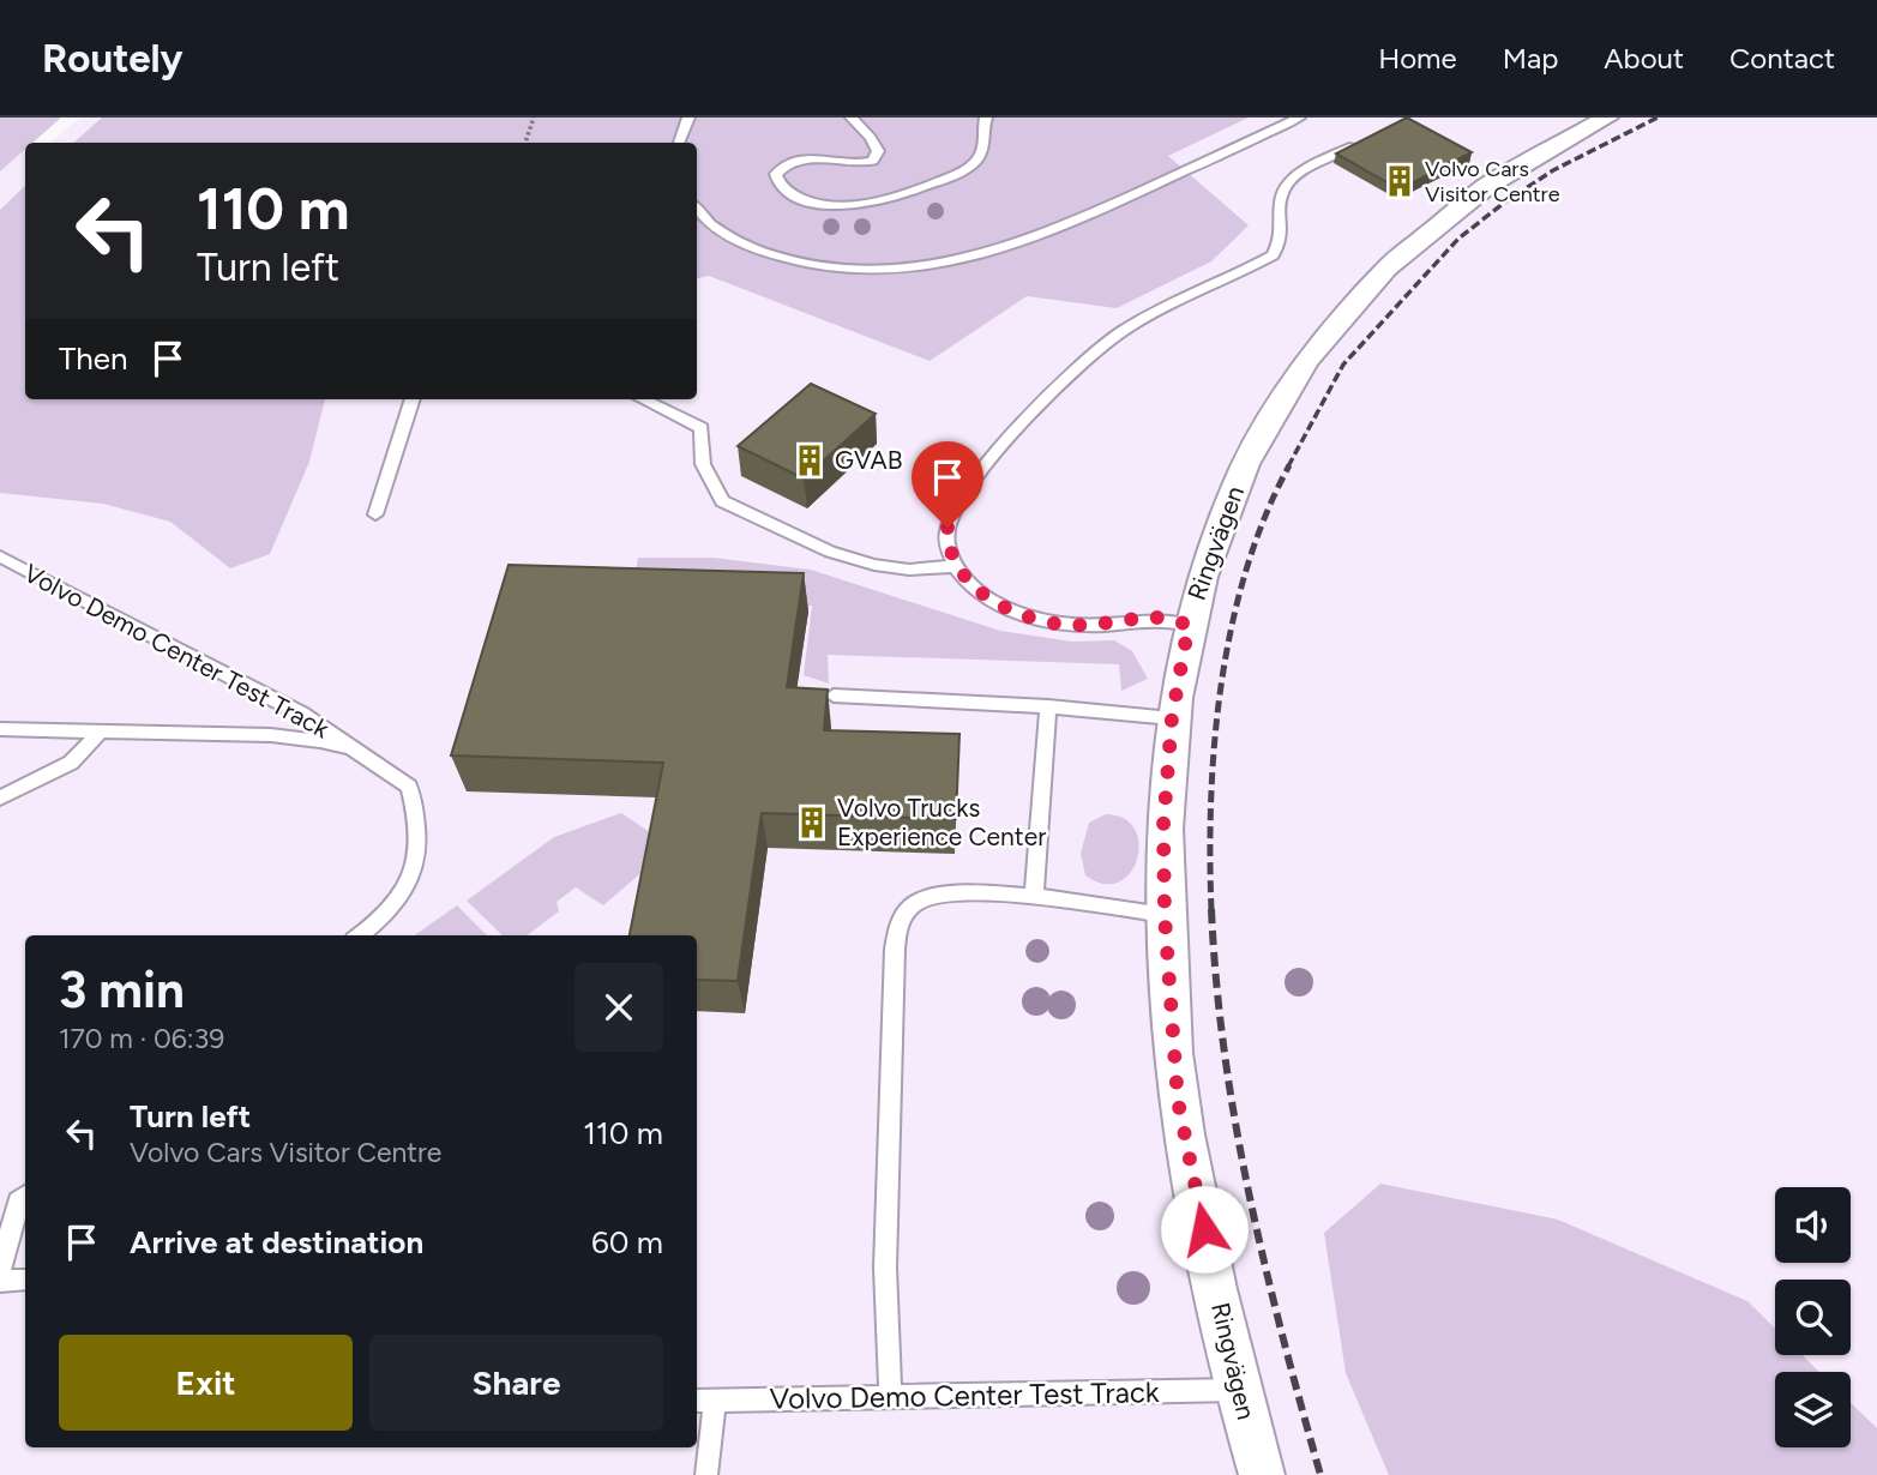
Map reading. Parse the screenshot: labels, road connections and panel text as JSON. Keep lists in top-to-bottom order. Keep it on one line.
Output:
{"streets":{"street":["Ringvägen"],"lane":["Volvo Demo Center Test Track"]},"crossings":[["Ringvägen","Volvo Demo Center Test Track"]],"places":{"building":["Volvo Cars Visitor Centre","GVAB","Volvo Trucks Experience Center"]},"page":{"header":"Routely","nav":["Home","Map","About","Contact"],"turn":["110 m","Turn left"],"then":"Then","heading":["3 min","170 m · 06:39"],"list":[{"name":"Turn left","note":"Volvo Cars Visitor Centre","value":"110 m"},{"name":"Arrive at destination","value":"60 m"}],"buttons":["Exit","Share"]}}
